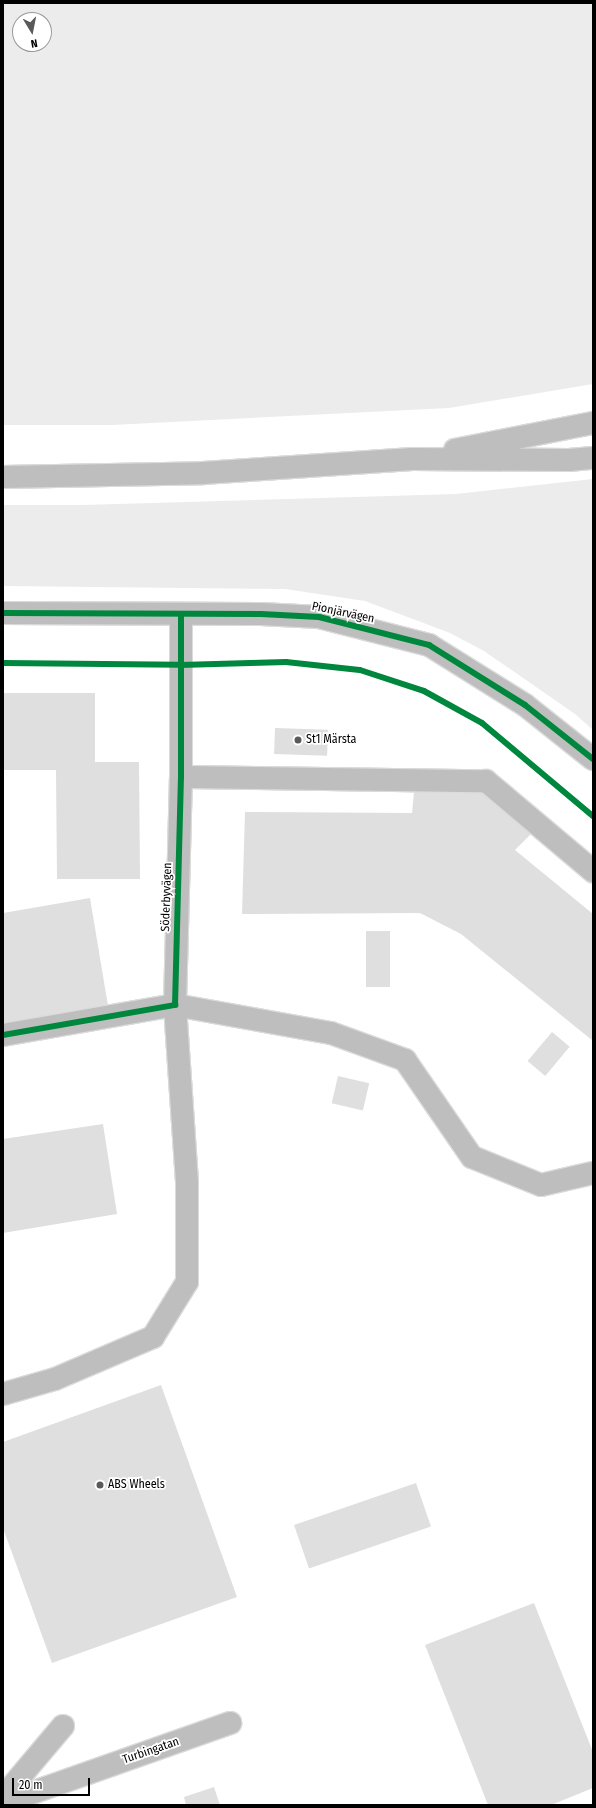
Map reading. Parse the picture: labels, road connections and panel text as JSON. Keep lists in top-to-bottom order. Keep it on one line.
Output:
{"streets":{"street":["Pionjärvägen","Söderbyvägen","Turbingatan"]},"crossings":[["Pionjärvägen","Söderbyvägen"]],"places":["St1 Märsta","ABS Wheels"],"scale_bar":"20 m","north":"bottom"}
